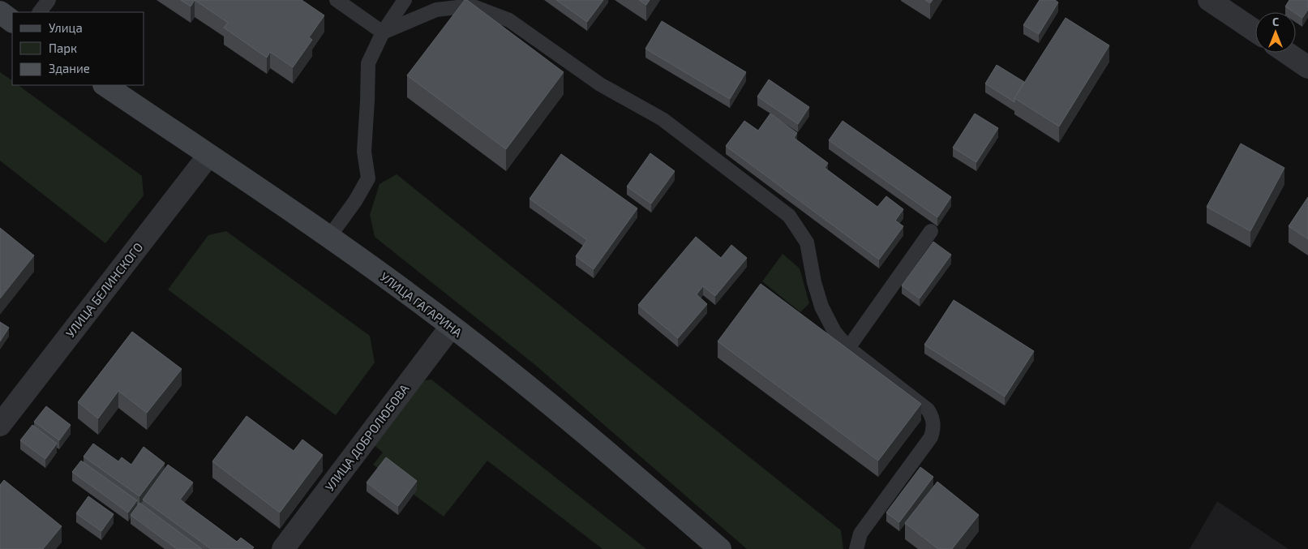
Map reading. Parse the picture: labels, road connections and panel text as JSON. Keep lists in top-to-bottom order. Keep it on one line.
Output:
{"streets":{"main road":["УЛИЦА ГАГАРИНА"],"street":["УЛИЦА БЕЛИНСКОГО","УЛИЦА ДОБРОЛЮБОВА"]},"crossings":[["УЛИЦА БЕЛИНСКОГО","УЛИЦА ГАГАРИНА"],["УЛИЦА ГАГАРИНА","УЛИЦА ДОБРОЛЮБОВА"]],"legend":["Улица","Парк","Здание"],"north":"top"}
